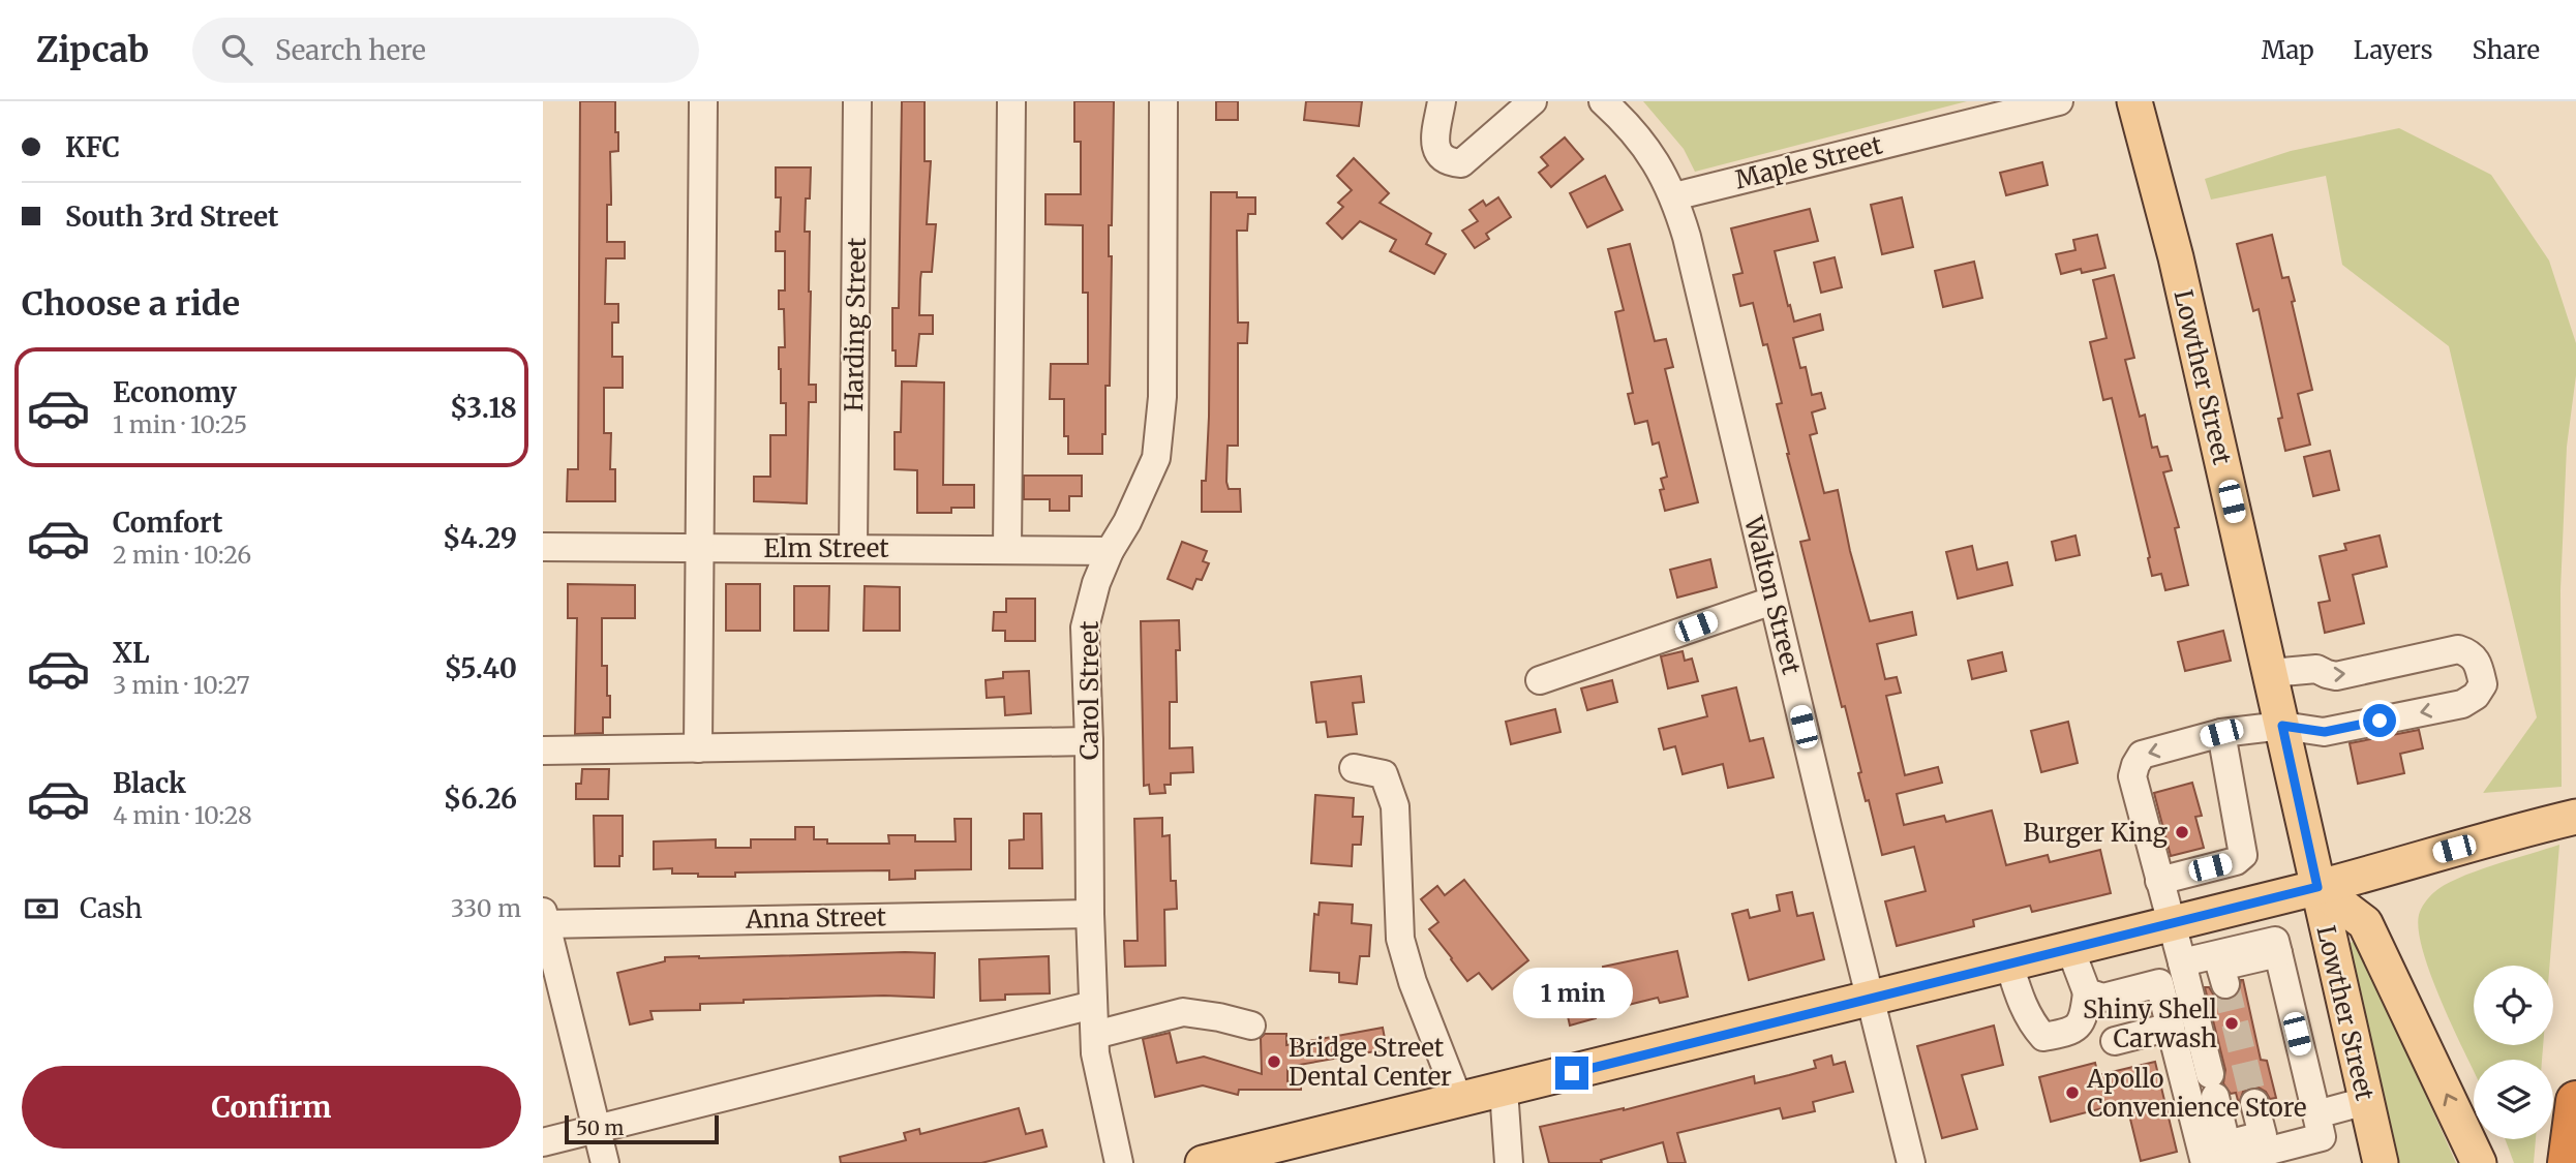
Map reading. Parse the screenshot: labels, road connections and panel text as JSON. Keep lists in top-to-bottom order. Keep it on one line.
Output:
{"streets":{"main road":["Lowther Street"],"street":["Maple Street","Harding Street","Elm Street","Walton Street","Carol Street","Anna Street"]},"crossings":[["Maple Street","Walton Street"],["Harding Street","Elm Street"],["Elm Street","Carol Street"],["Carol Street","Anna Street"]],"places":["Burger King","Shiny Shell Carwash","Bridge Street Dental Center","Apollo Convenience Store"],"scale_bar":"50 m","page":{"header":"Zipcab","search":"Search here","nav":["Map","Layers","Share"],"banner":["KFC","South 3rd Street"],"heading":"Choose a ride","list":[{"name":"Economy","note":"1 min · 10:25","value":"$3.18"},{"name":"Comfort","note":"2 min · 10:26","value":"$4.29"},{"name":"XL","note":"3 min · 10:27","value":"$5.40"},{"name":"Black","note":"4 min · 10:28","value":"$6.26"}],"pay":["Cash","330 m"],"bubble":"1 min","buttons":"Confirm","scale":"50 m"}}
